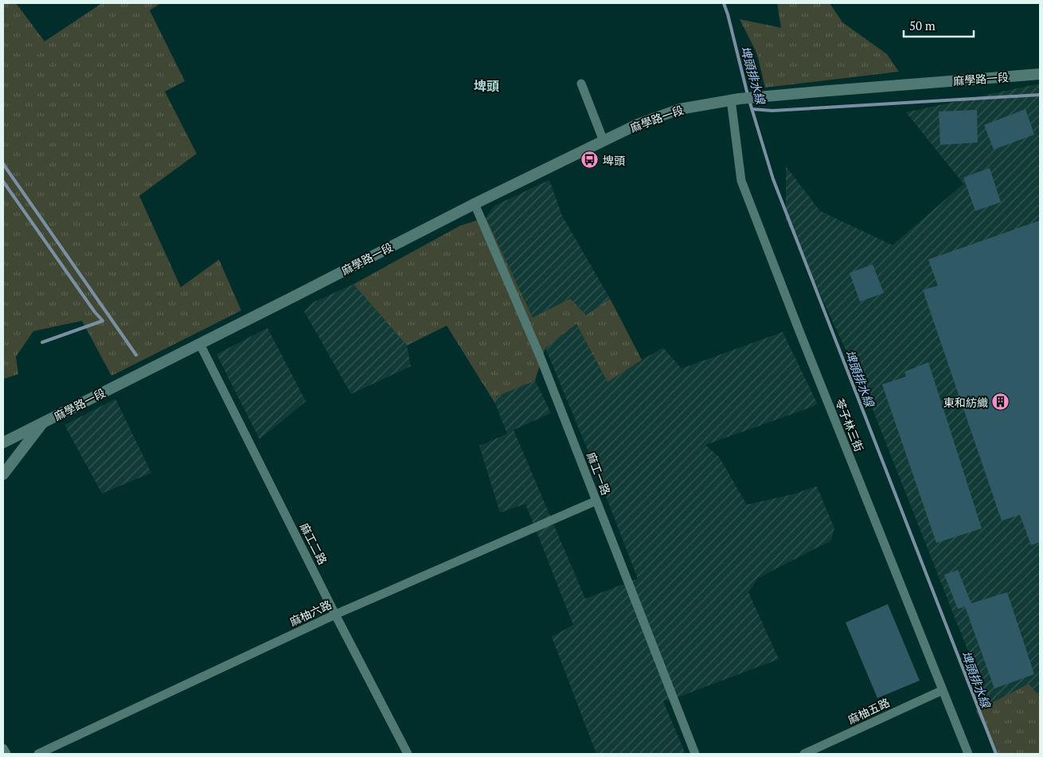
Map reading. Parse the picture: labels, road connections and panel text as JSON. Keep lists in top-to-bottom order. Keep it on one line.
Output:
{"streets":{"main road":["麻學路一段"],"street":["苓子林三街","麻工一路","麻工二路","麻柚六路","麻柚五路"]},"crossings":[["麻學路一段","苓子林三街"],["麻學路一段","麻工一路"],["麻學路一段","麻工二路"],["苓子林三街","麻柚五路"],["麻工一路","麻柚六路"],["麻工二路","麻柚六路"]],"districts":["埤頭"],"water":["埤頭排水線"],"places":{"bus stop":["埤頭"],"building":["東和紡織"]},"scale_bar":"50 m"}
